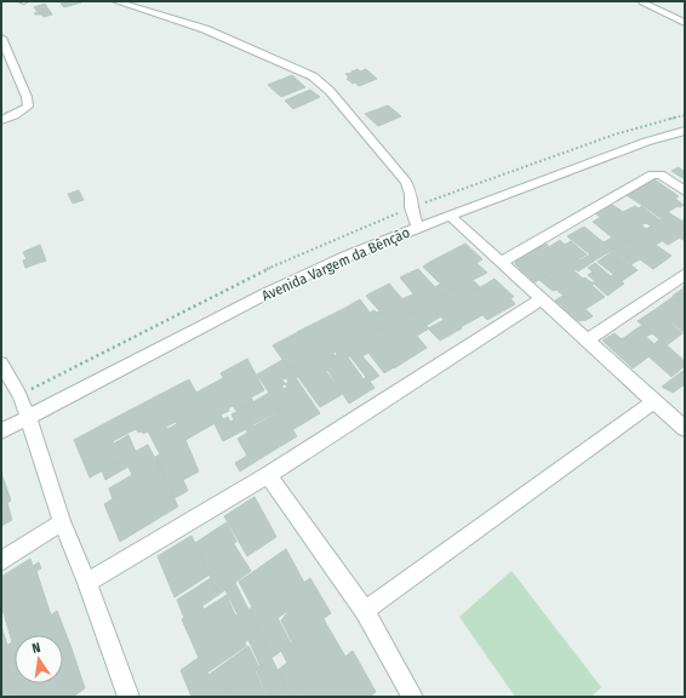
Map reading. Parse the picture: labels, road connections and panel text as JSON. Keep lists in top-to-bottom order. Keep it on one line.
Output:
{"streets":{"street":["Avenida Vargem da Bênção"]},"north":"top"}
